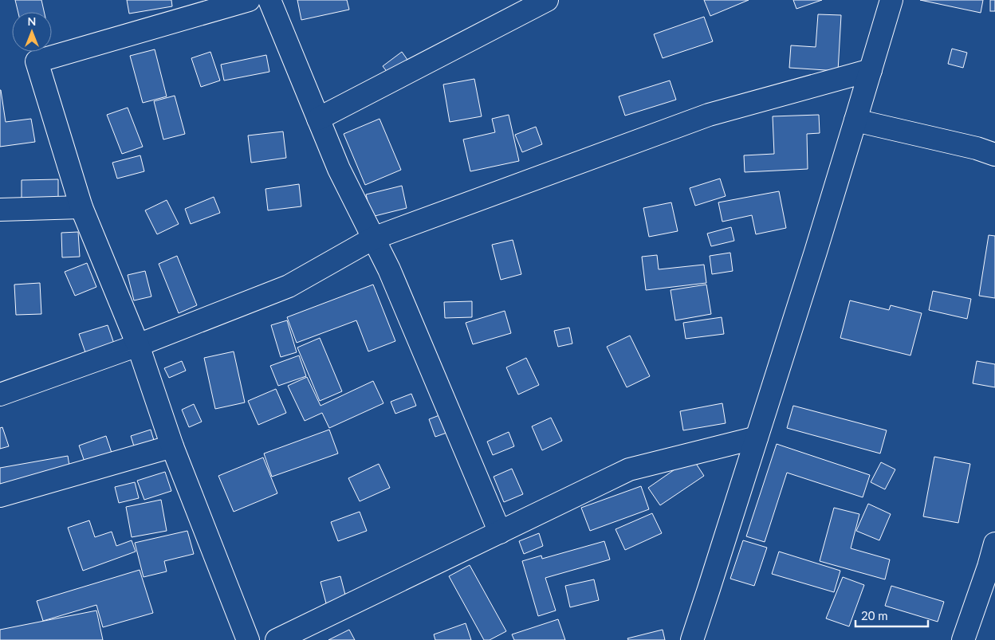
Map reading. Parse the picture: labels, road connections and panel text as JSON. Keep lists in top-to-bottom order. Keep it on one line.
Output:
{"scale_bar":"20 m","north":"top"}
